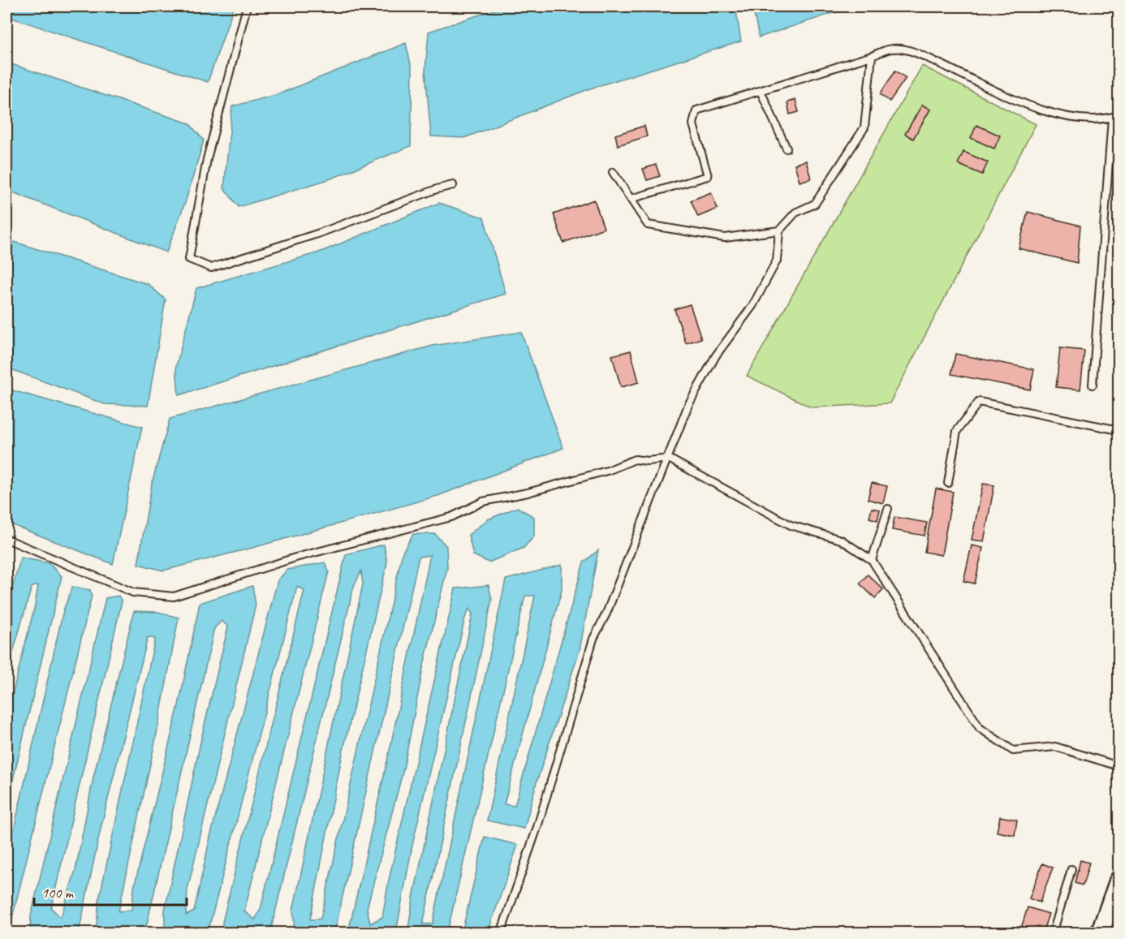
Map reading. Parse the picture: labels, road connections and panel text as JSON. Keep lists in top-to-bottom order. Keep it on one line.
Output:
{"scale_bar":"100 m"}
